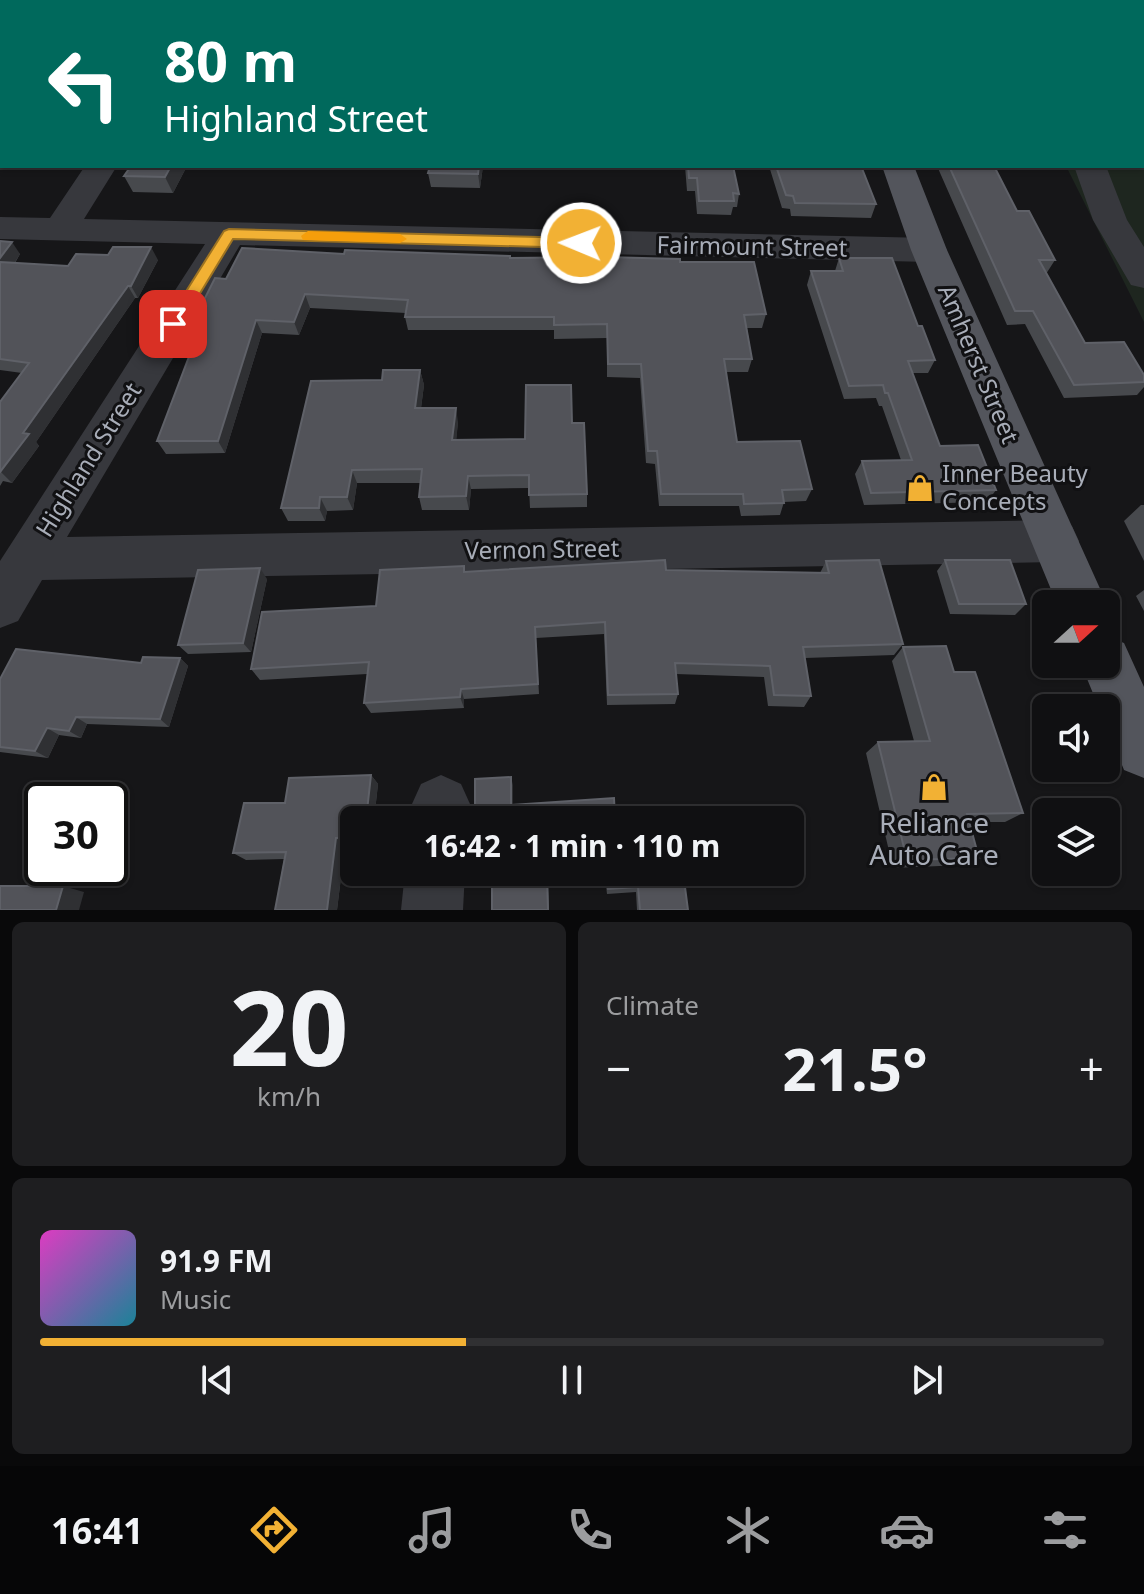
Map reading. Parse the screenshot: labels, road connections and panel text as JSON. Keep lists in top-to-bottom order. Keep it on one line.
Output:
{"streets":{"main road":["Amherst Street"],"street":["Fairmount Street","Highland Street","Vernon Street"]},"crossings":[["Fairmount Street","Amherst Street"],["Fairmount Street","Highland Street"],["Amherst Street","Vernon Street"],["Highland Street","Vernon Street"]],"places":{"shop":["Inner Beauty Concepts","Reliance Auto Care"]},"north":"right","page":{"turn":["80 m","Highland Street"],"limit":"30","trip":"16:42 · 1 min · 110 m","tile":[["20","km/h"],"Climate"],"heat":["−","21.5°","+"],"song":["91.9 FM","Music"],"tabs":"16:41"}}
